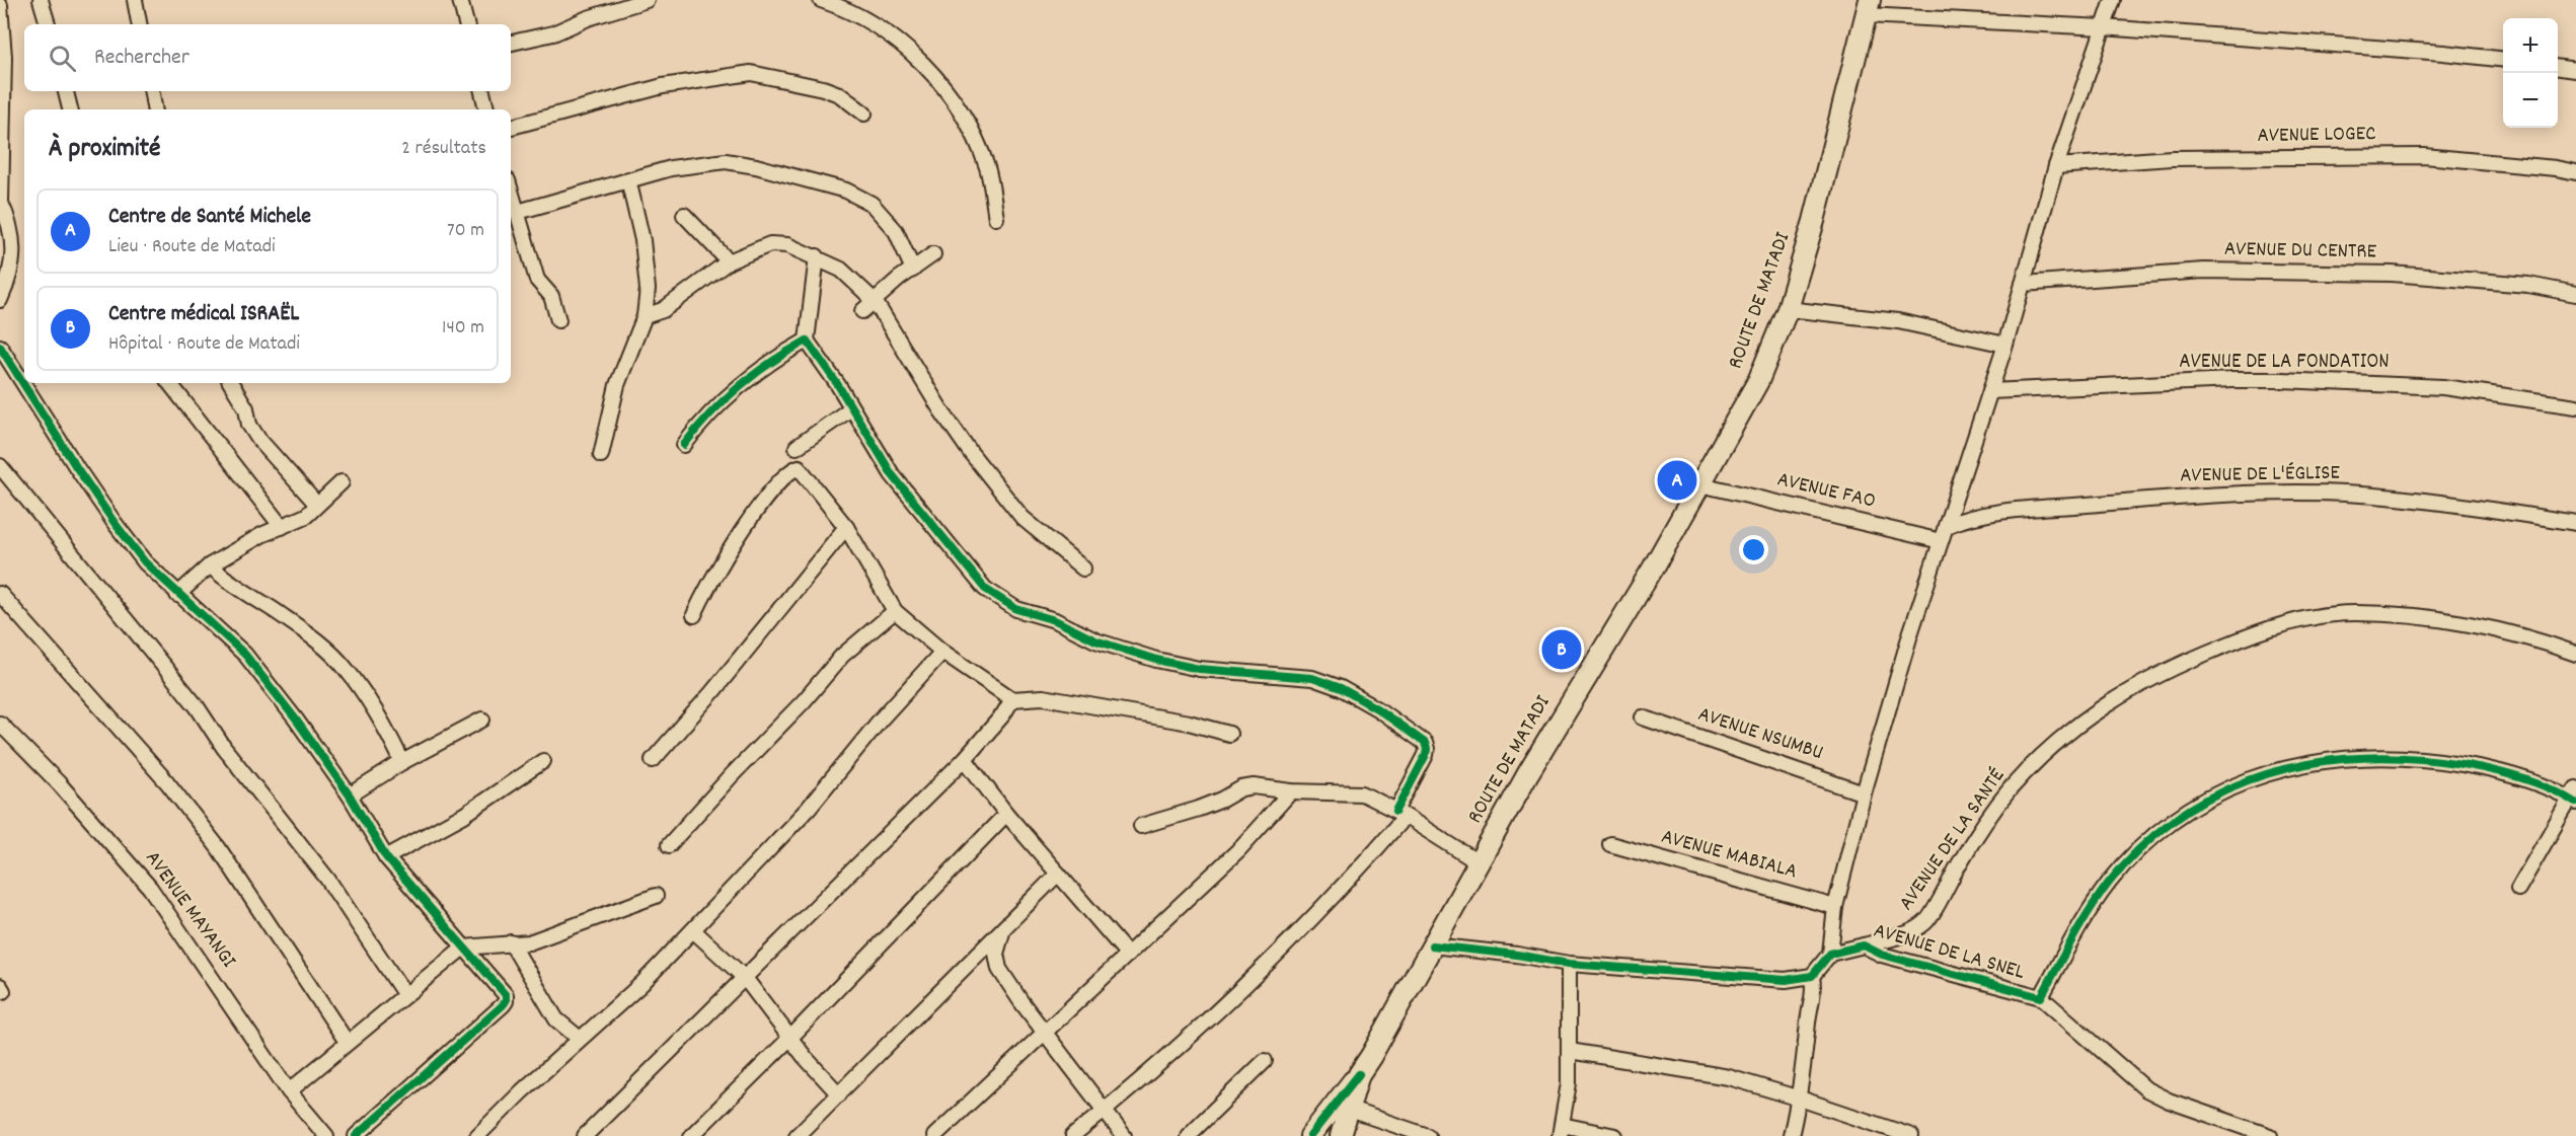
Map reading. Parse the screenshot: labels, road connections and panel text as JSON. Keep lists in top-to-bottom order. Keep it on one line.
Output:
{"streets":{"highway":["ROUTE DE MATADI"],"street":["AVENUE LOGEC","AVENUE DU CENTRE","AVENUE DE LA FONDATION","AVENUE DE L'ÉGLISE","AVENUE FAO","AVENUE NSUMBU","AVENUE DE LA SANTÉ","AVENUE MABIALA","AVENUE MAYANGI","AVENUE DE LA SNEL"]},"crossings":[["ROUTE DE MATADI","AVENUE FAO"],["AVENUE DE LA SANTÉ","AVENUE DE LA SNEL"]],"page":{"map_buttons":["+","−"],"search":"Rechercher","heading":["À proximité","2 résultats"],"list":[{"mark":"A","name":"Centre de Santé Michele","note":"Lieu · Route de Matadi","value":"70 m"},{"mark":"B","name":"Centre médical ISRAËL","note":"Hôpital · Route de Matadi","value":"140 m"}],"pins":["A","B"]}}
